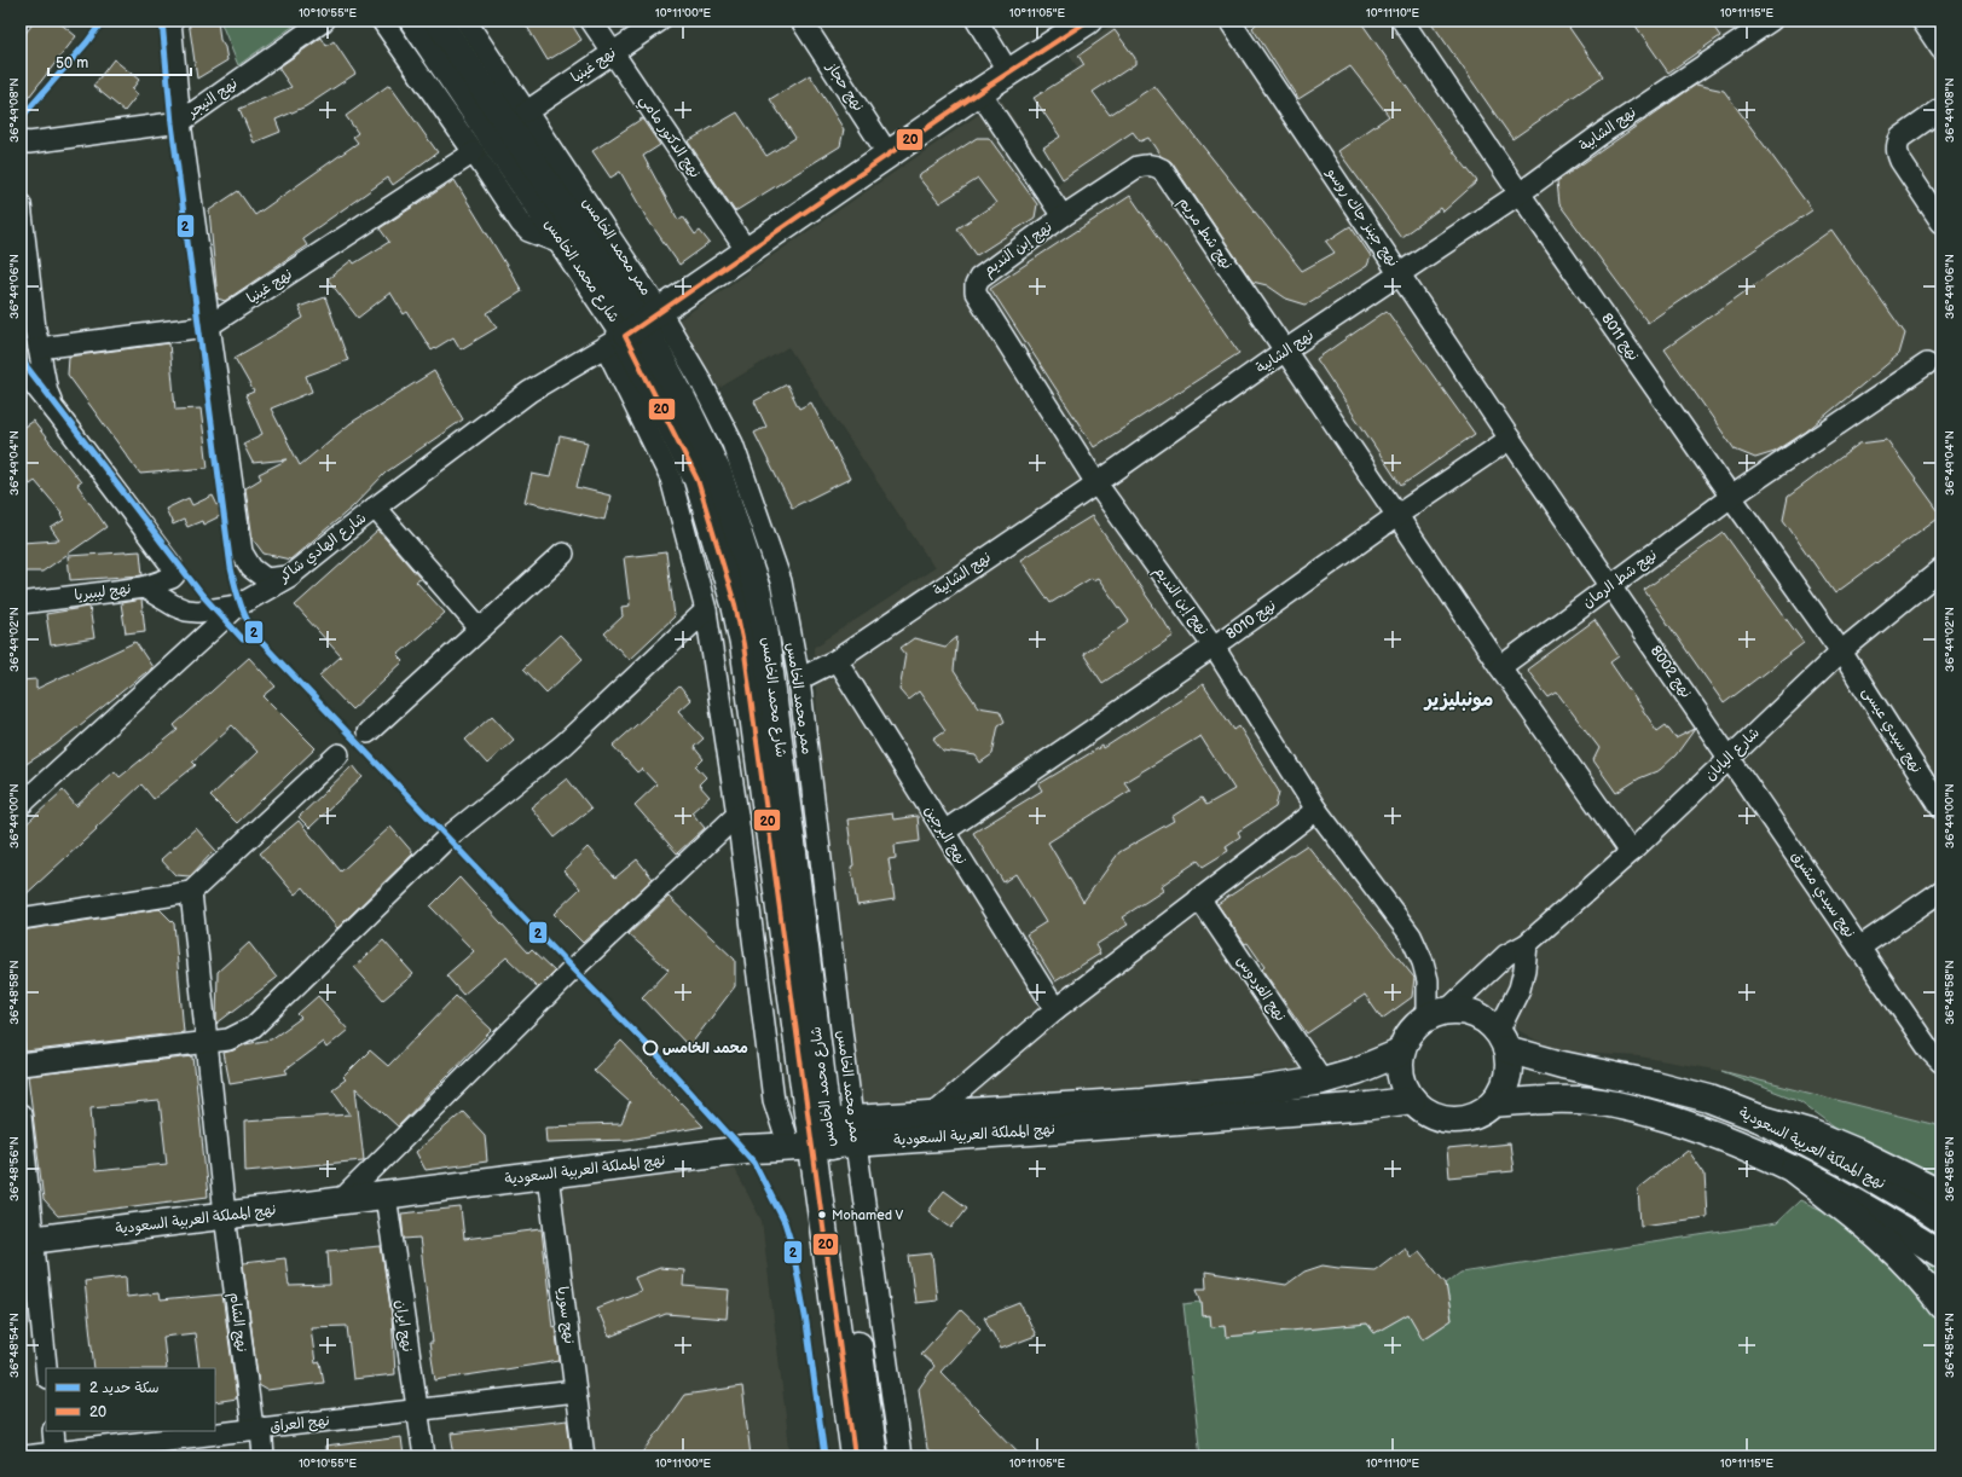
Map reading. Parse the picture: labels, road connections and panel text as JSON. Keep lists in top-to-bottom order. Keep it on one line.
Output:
{"streets":{"main road":["شارع محمد الخامس","نهج المملكة العربية السعودية"],"street":["نهج غينيا","نهج حجاز","نهج النيجر","نهج الشابية","نهج الدكتور مامي","نهج جينز جاك روسو","نهج شط مريم","ممر محمد الخامس","نهج إبن النديم","نهج 8011","شارع الهادي شاكر","نهج شط الرمان","نهج ليبيريا","نهج 8010","نهج 8002","نهج سيدي عيسى","شارع اليابان","نهج البرجين","نهج سيدي مشرق","نهج الفردوس","نهج سوريا","نهج الشام","نهج ايران","نهج العراق"]},"crossings":[["نهج غينيا","نهج الدكتور مامي"],["نهج غينيا","ممر محمد الخامس"],["نهج الشابية","نهج جينز جاك روسو"],["نهج الشابية","نهج شط مريم"],["نهج الشابية","ممر محمد الخامس"],["نهج الشابية","نهج إبن النديم"],["نهج الشابية","نهج 8011"],["نهج الشابية","نهج البرجين"],["نهج جينز جاك روسو","نهج شط الرمان"],["نهج جينز جاك روسو","نهج 8010"],["نهج جينز جاك روسو","نهج 8002"],["نهج شط مريم","نهج إبن النديم"],["نهج شط مريم","نهج شط الرمان"],["نهج شط مريم","نهج 8010"],["ممر محمد الخامس","شارع محمد الخامس"],["ممر محمد الخامس","شارع الهادي شاكر"],["ممر محمد الخامس","نهج المملكة العربية السعودية"],["نهج إبن النديم","نهج 8010"],["نهج إبن النديم","شارع اليابان"],["نهج إبن النديم","نهج المملكة العربية السعودية"],["شارع محمد الخامس","شارع الهادي شاكر"],["شارع محمد الخامس","نهج المملكة العربية السعودية"],["نهج 8011","نهج شط الرمان"],["نهج 8011","نهج سيدي عيسى"],["نهج 8011","شارع اليابان"],["شارع الهادي شاكر","نهج ليبيريا"],["نهج شط الرمان","نهج 8002"],["نهج 8010","نهج البرجين"],["نهج 8002","شارع اليابان"],["نهج 8002","نهج سيدي مشرق"],["نهج سيدي عيسى","شارع اليابان"],["شارع اليابان","نهج سيدي مشرق"],["شارع اليابان","نهج المملكة العربية السعودية"],["نهج الفردوس","نهج المملكة العربية السعودية"],["نهج المملكة العربية السعودية","نهج سوريا"],["نهج المملكة العربية السعودية","نهج الشام"],["نهج المملكة العربية السعودية","نهج ايران"],["نهج سوريا","نهج العراق"],["نهج الشام","نهج العراق"],["نهج ايران","نهج العراق"]],"districts":["مونبليزير"],"places":["محمد الخامس","Mohamed V"],"lines":["rail line 2","transit line 20"],"legend":["سكة حديد 2","20"],"scale_bar":"50 m","coordinates":["10°10'55\"E","10°11'00\"E","10°11'05\"E","10°11'10\"E","10°11'15\"E","36°49'08\"N","36°49'06\"N","36°49'04\"N","36°49'02\"N","36°49'00\"N","36°48'58\"N","36°48'56\"N","36°48'54\"N"]}
